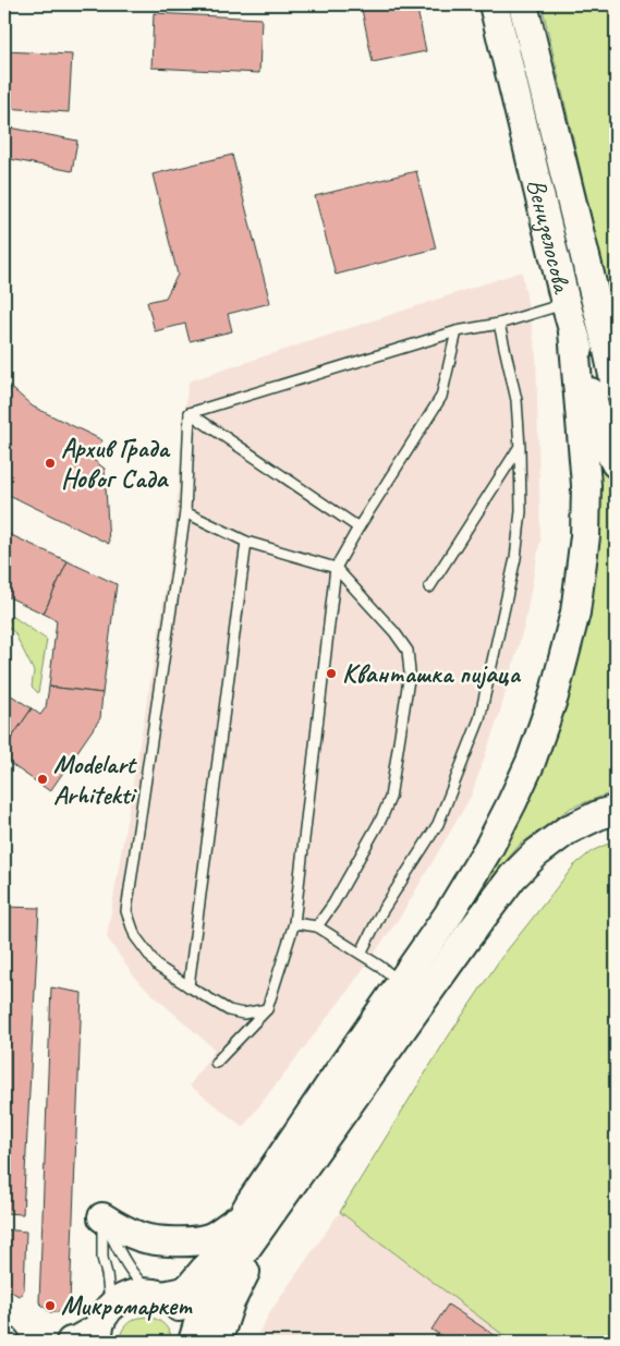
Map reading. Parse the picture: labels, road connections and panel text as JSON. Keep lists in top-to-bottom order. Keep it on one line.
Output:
{"streets":{"main road":["Венизелосова"]},"places":["Архив Града Новог Сада","Кванташка пијаца","Modelart Arhitekti","Микромаркет"]}
